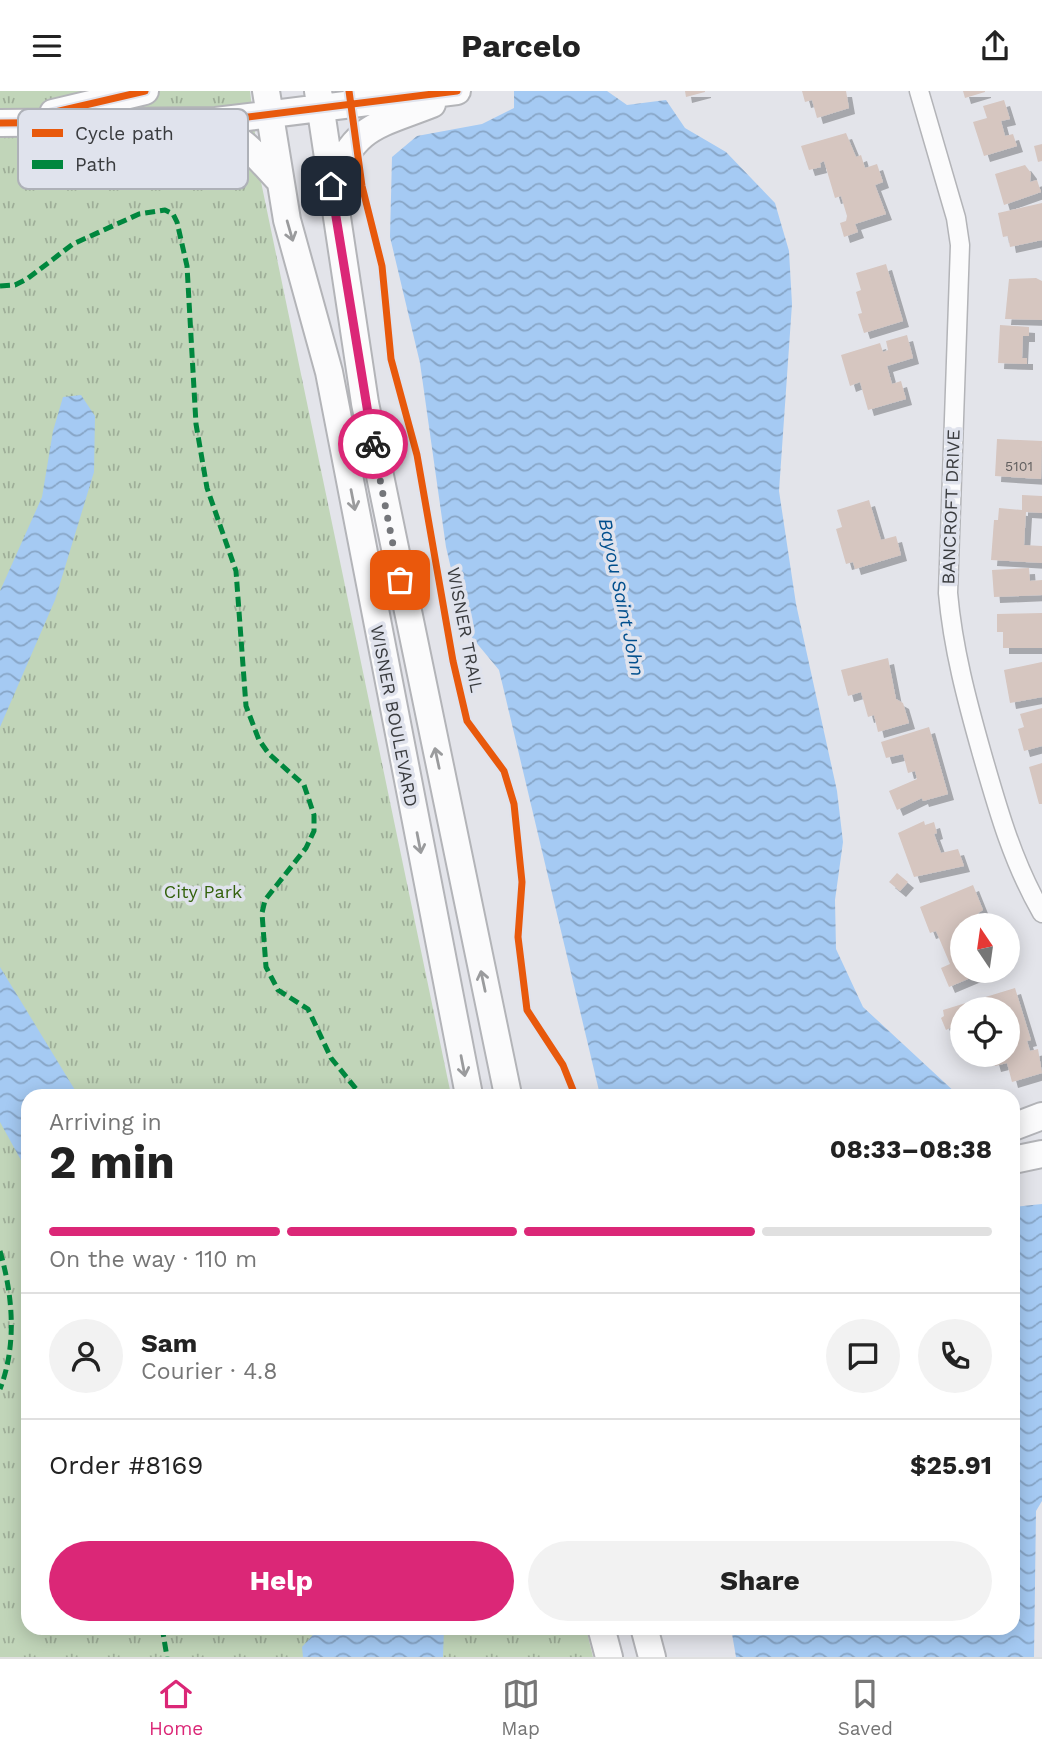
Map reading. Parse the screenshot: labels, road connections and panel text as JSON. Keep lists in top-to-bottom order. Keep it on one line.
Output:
{"streets":{"street":["BANCROFT DRIVE","WISNER BOULEVARD"],"cycle path":["WISNER TRAIL"]},"water":["Bayou Saint John"],"parks":["City Park"],"house_numbers":["5101"],"legend":["Cycle path","Path"],"north":"top","page":{"header":"Parcelo","heading":["2 min","Arriving in","08:33–08:38"],"panel":["Sam","Courier · 4.8","Order #8169","$25.91"],"bar":"On the way · 110 m","buttons":["Help","Share"],"tabs":["Home","Map","Saved"]}}
